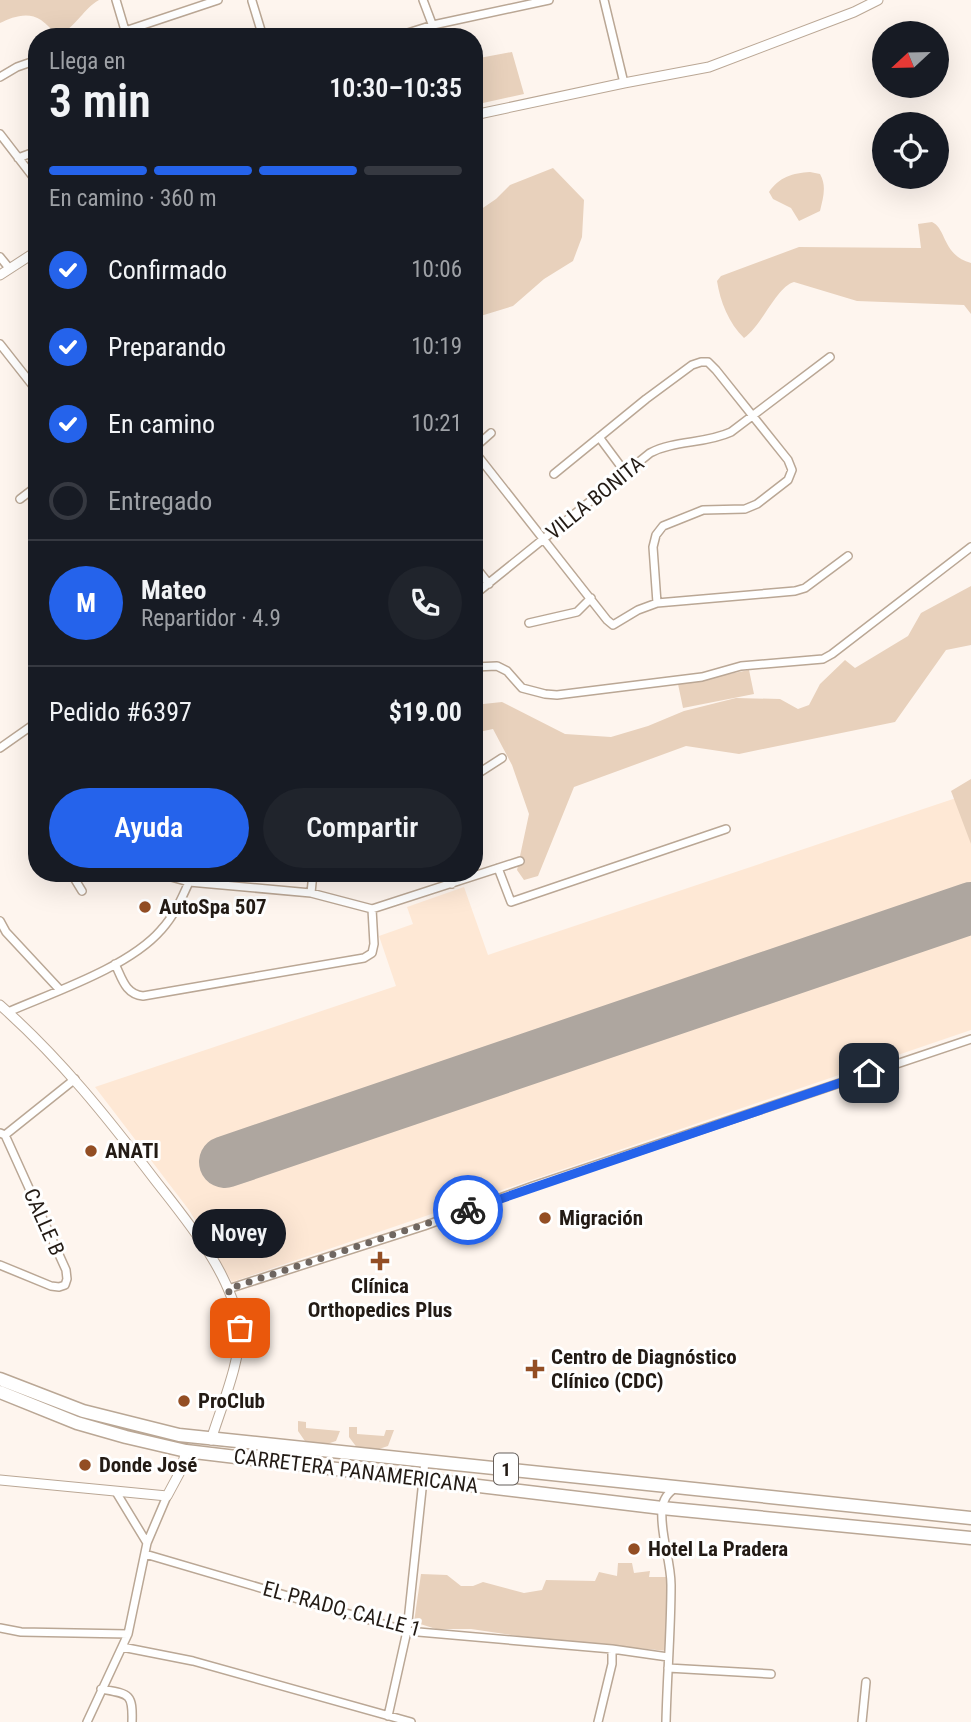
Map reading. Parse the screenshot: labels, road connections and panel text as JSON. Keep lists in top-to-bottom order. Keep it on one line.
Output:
{"streets":{"highway":["1","CARRETERA PANAMERICANA"],"street":["VILLA BONITA","CALLE B","EL PRADO, CALLE 1"]},"crossings":[["1","CARRETERA PANAMERICANA"]],"places":{"other":["AutoSpa 507","ANATI","Migración","Novey","ProClub","Donde José","Hotel La Pradera"],"health":["Clínica Orthopedics Plus","Centro de Diagnóstico Clínico (CDC)"]},"north":"left","page":{"heading":["3 min","Llega en","10:30–10:35"],"panel":["Mateo","Repartidor · 4.9","Pedido #6397","$19.00"],"bar":"En camino · 360 m","list":[["Confirmado","10:06"],["Preparando","10:19"],["En camino","10:21"],"Entregado"],"round":"M","buttons":["Ayuda","Compartir"],"bubble":"Novey"}}
